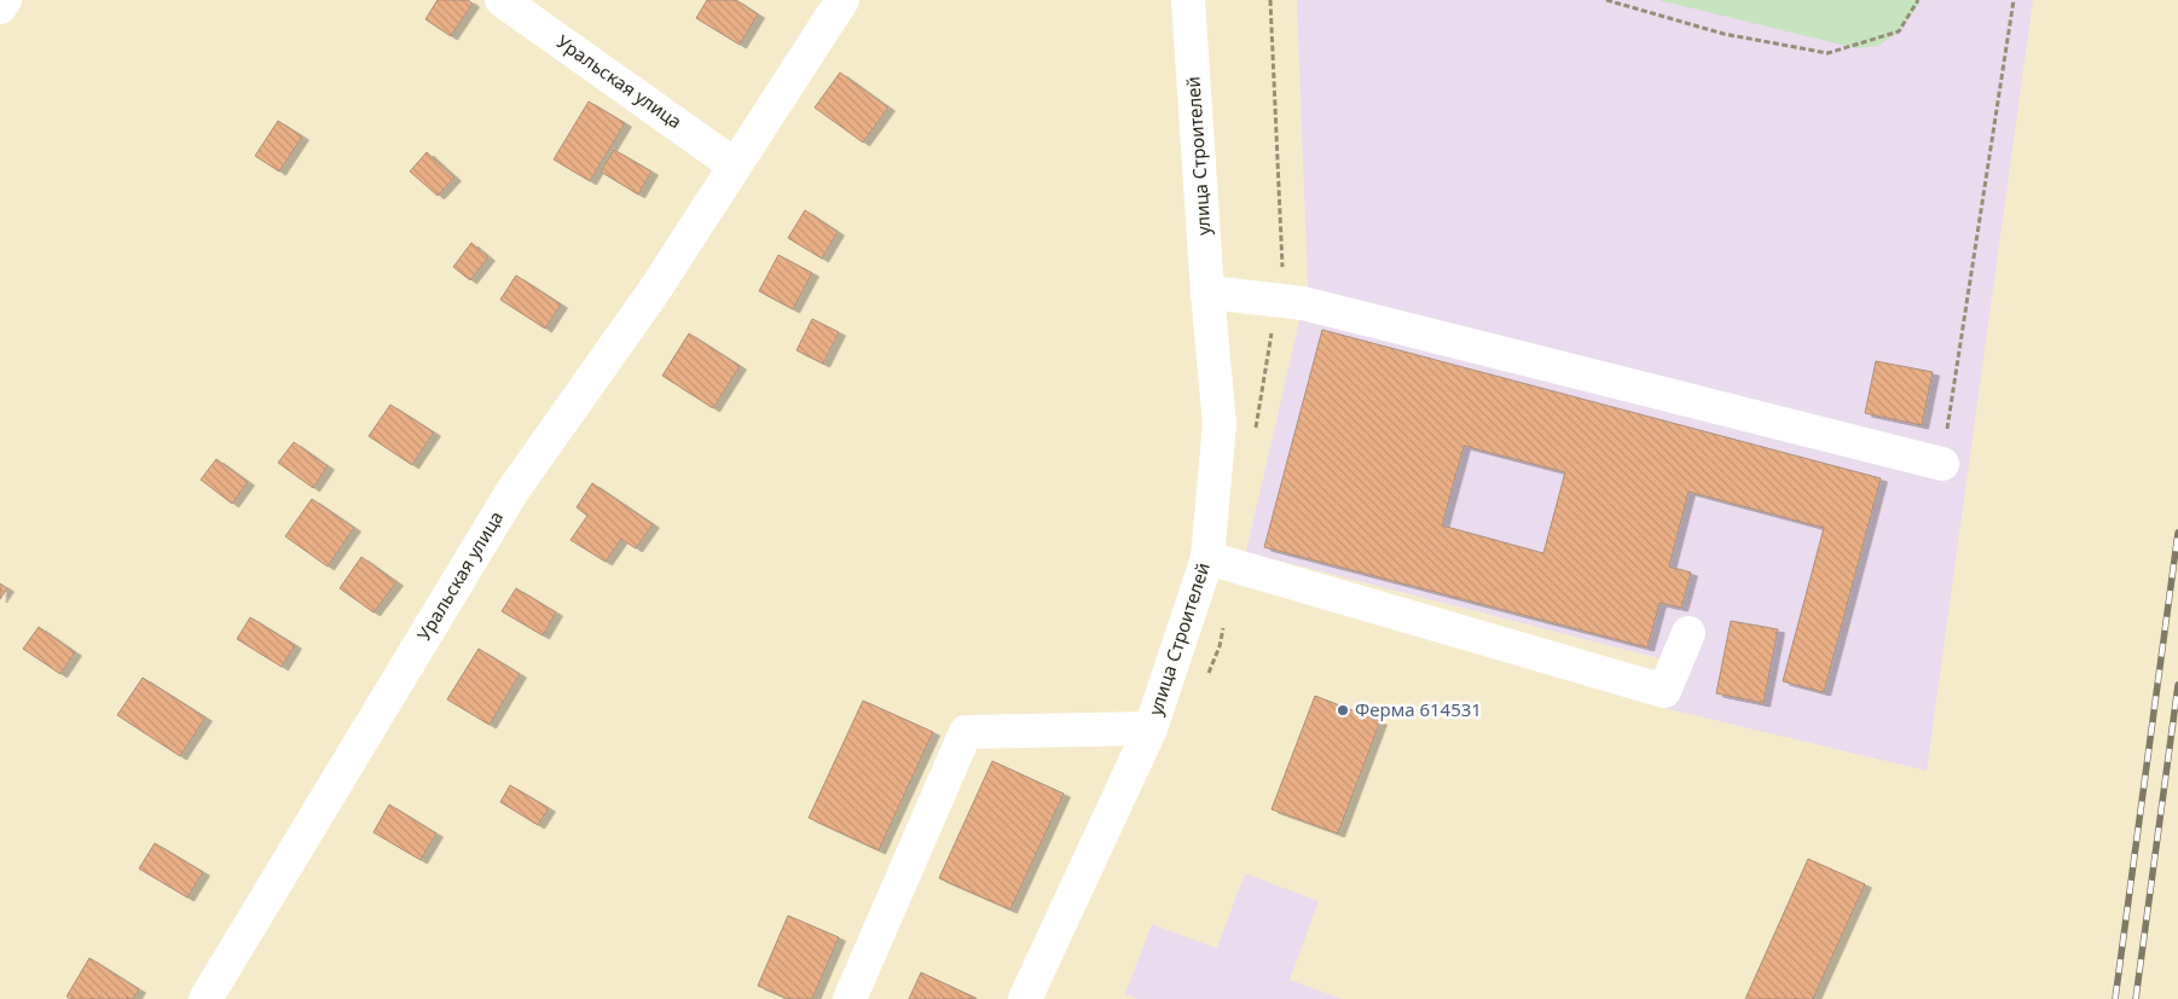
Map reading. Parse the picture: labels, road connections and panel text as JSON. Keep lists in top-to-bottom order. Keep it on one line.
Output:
{"streets":{"street":["Уральская улица","улица Строителей"]},"places":["Ферма 614531"]}
